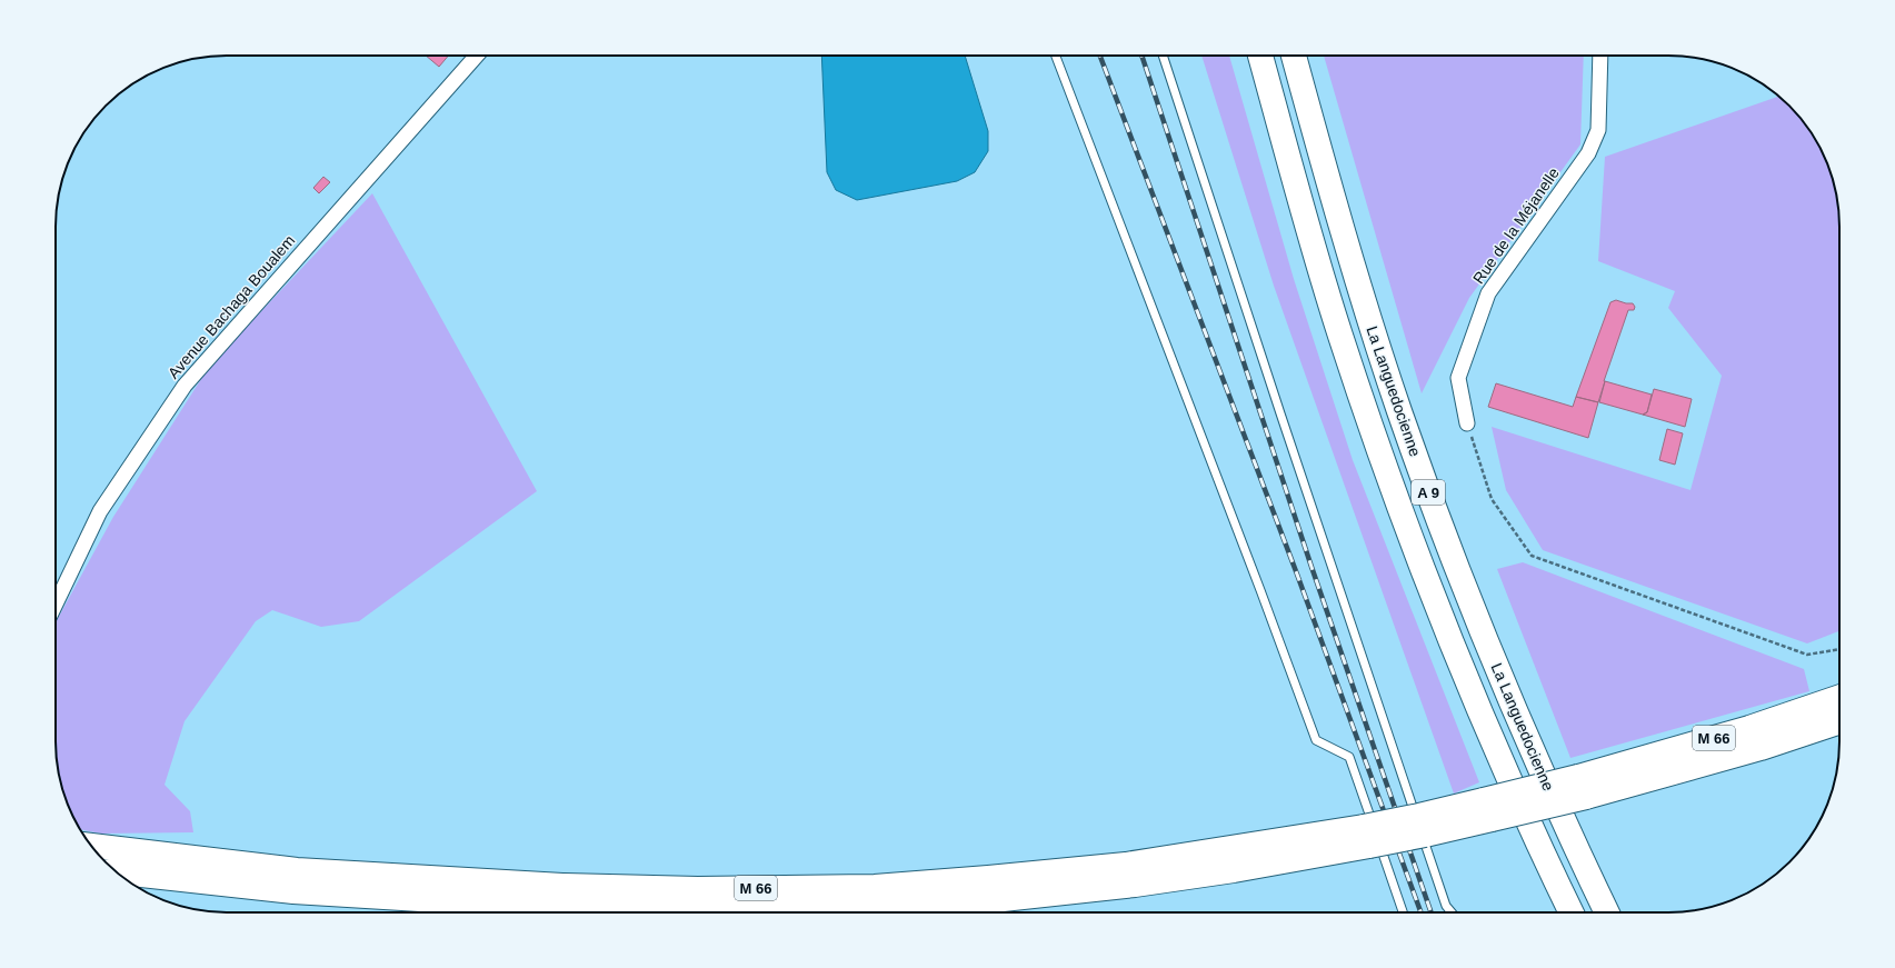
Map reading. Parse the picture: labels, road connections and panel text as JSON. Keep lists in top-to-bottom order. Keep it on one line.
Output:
{"streets":{"highway":["La Languedocienne","A 9","M 66"],"street":["Rue de la Méjanelle","Avenue Bachaga Boualem"]}}
